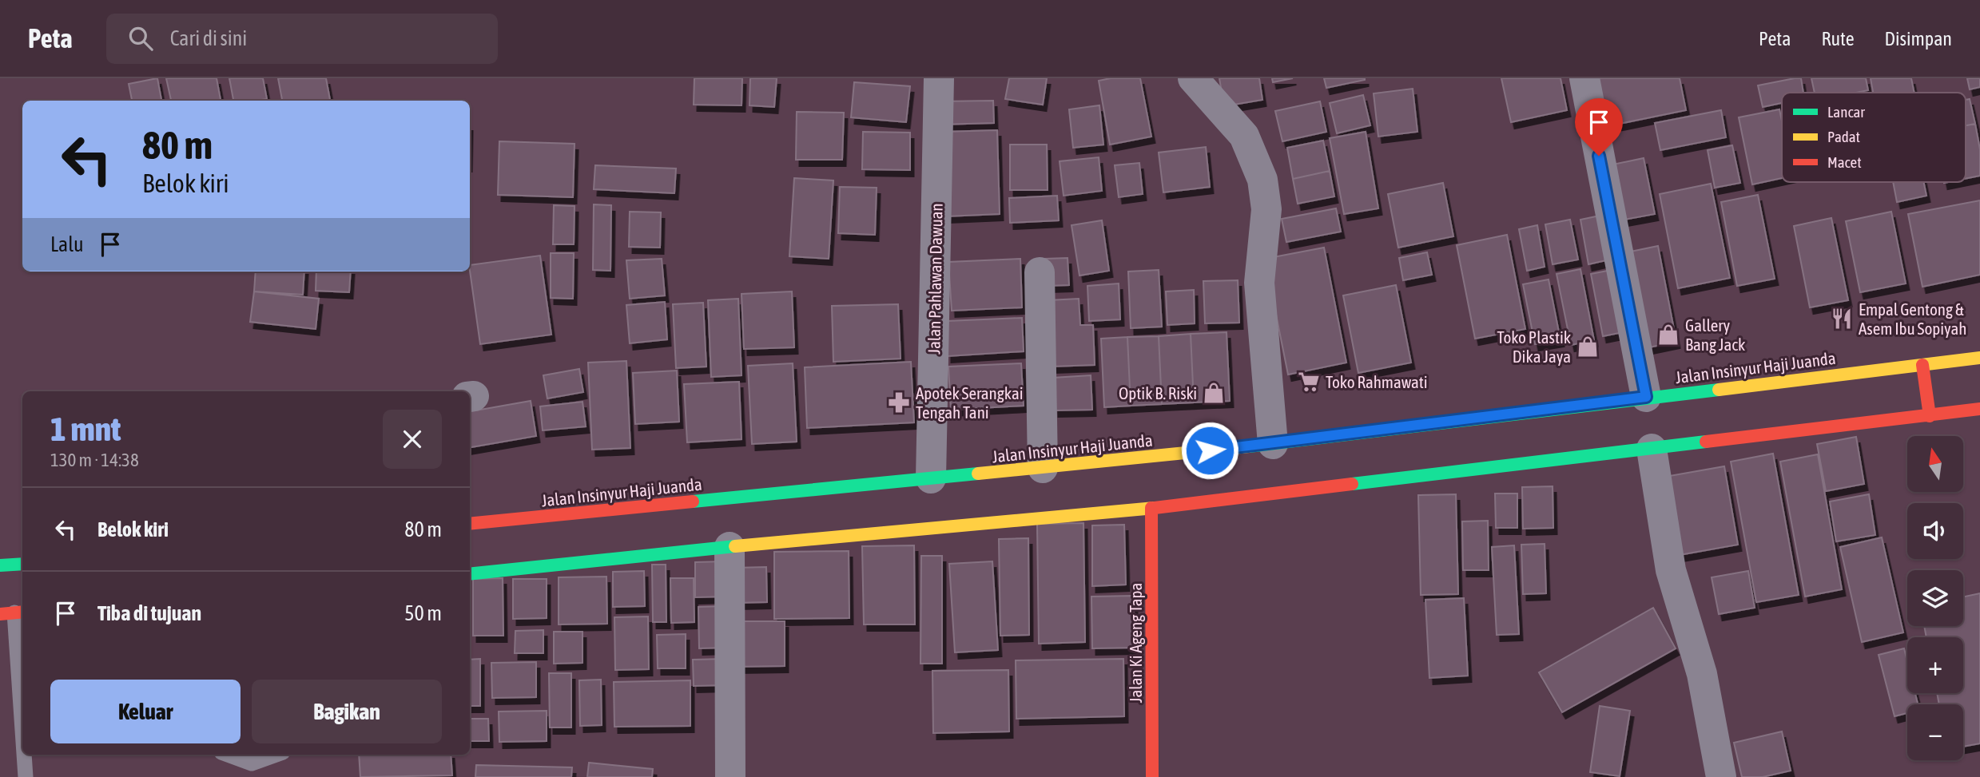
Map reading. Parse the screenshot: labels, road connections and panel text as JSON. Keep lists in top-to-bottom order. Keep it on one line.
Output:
{"streets":{"main road":["Jalan Insinyur Haji Juanda","Jalan Ki Ageng Tapa"],"street":["Jalan Pahlawan Dawuan"]},"crossings":[["Jalan Pahlawan Dawuan","Jalan Insinyur Haji Juanda"]],"places":{"restaurant":["Empal Gentong & Asem Ibu Sopiyah"],"shop":["Gallery Bang Jack","Toko Plastik Dika Jaya","Optik B. Riski"],"supermarket":["Toko Rahmawati"],"pharmacy":["Apotek Serangkai Tengah Tani"]},"legend":["Lancar","Padat","Macet"],"north":"top","page":{"header":"Peta","search":"Cari di sini","nav":["Peta","Rute","Disimpan"],"turn":["80 m","Belok kiri"],"then":"Lalu","heading":["1 mnt","130 m · 14:38"],"map_buttons":["+","−"],"list":[{"name":"Belok kiri","value":"80 m"},{"name":"Tiba di tujuan","value":"50 m"}],"buttons":["Keluar","Bagikan"]}}
